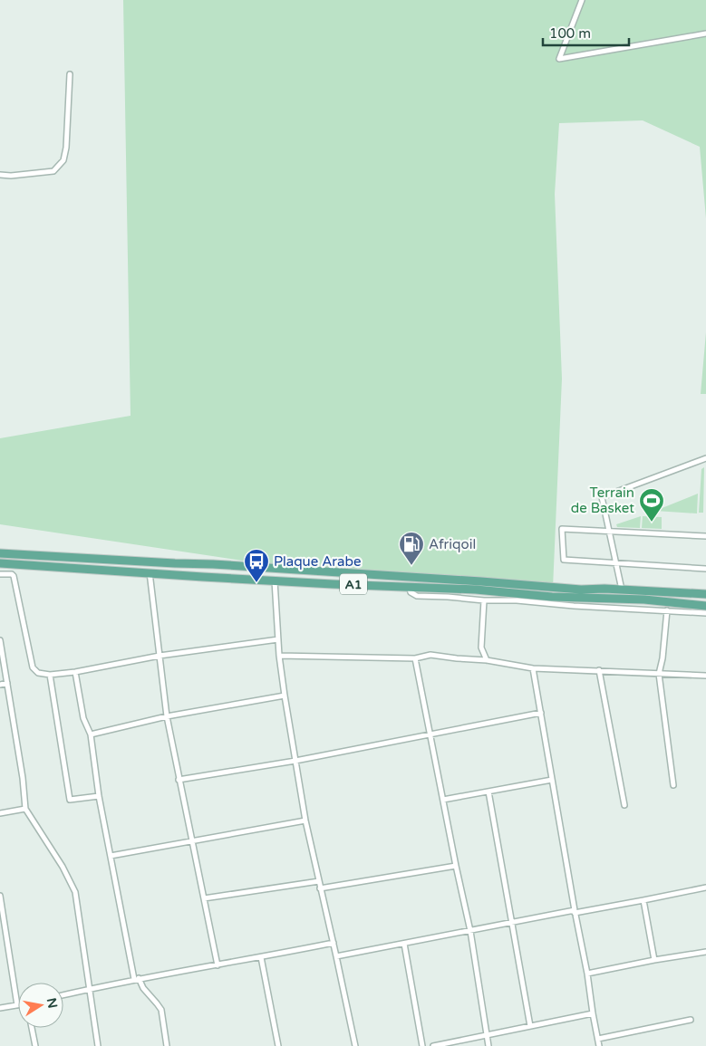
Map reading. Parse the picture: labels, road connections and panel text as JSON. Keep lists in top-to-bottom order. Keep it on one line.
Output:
{"streets":{"main road":["A1"]},"places":{"sports":["Terrain de Basket"],"fuel station":["Afriqoil"],"bus stop":["Plaque Arabe"]},"scale_bar":"100 m","north":"right"}
